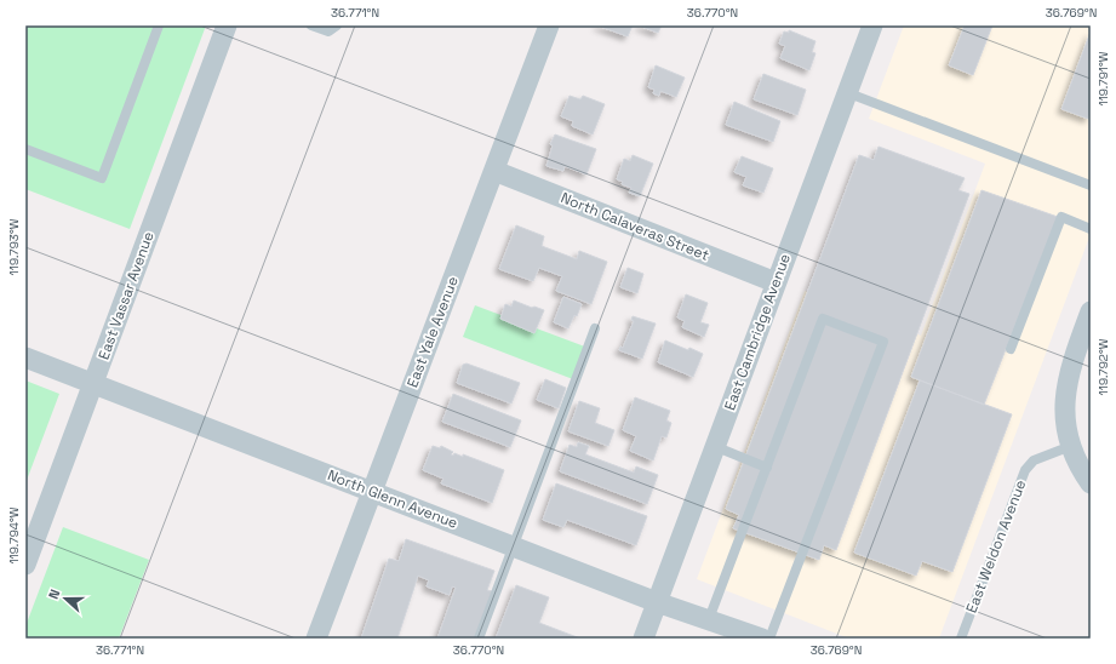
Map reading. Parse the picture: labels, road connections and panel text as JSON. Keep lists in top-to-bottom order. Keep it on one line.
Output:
{"streets":{"street":["North Calaveras Street","East Vassar Avenue","East Yale Avenue","East Cambridge Avenue","North Glenn Avenue"],"lane":["East Weldon Avenue"]},"crossings":[["North Calaveras Street","East Yale Avenue"],["North Calaveras Street","East Cambridge Avenue"],["East Vassar Avenue","North Glenn Avenue"],["East Yale Avenue","North Glenn Avenue"],["East Cambridge Avenue","North Glenn Avenue"]],"north":"left","coordinates":["36.771°N","36.770°N","36.769°N","119.791°W","119.793°W","119.792°W","119.794°W"]}
